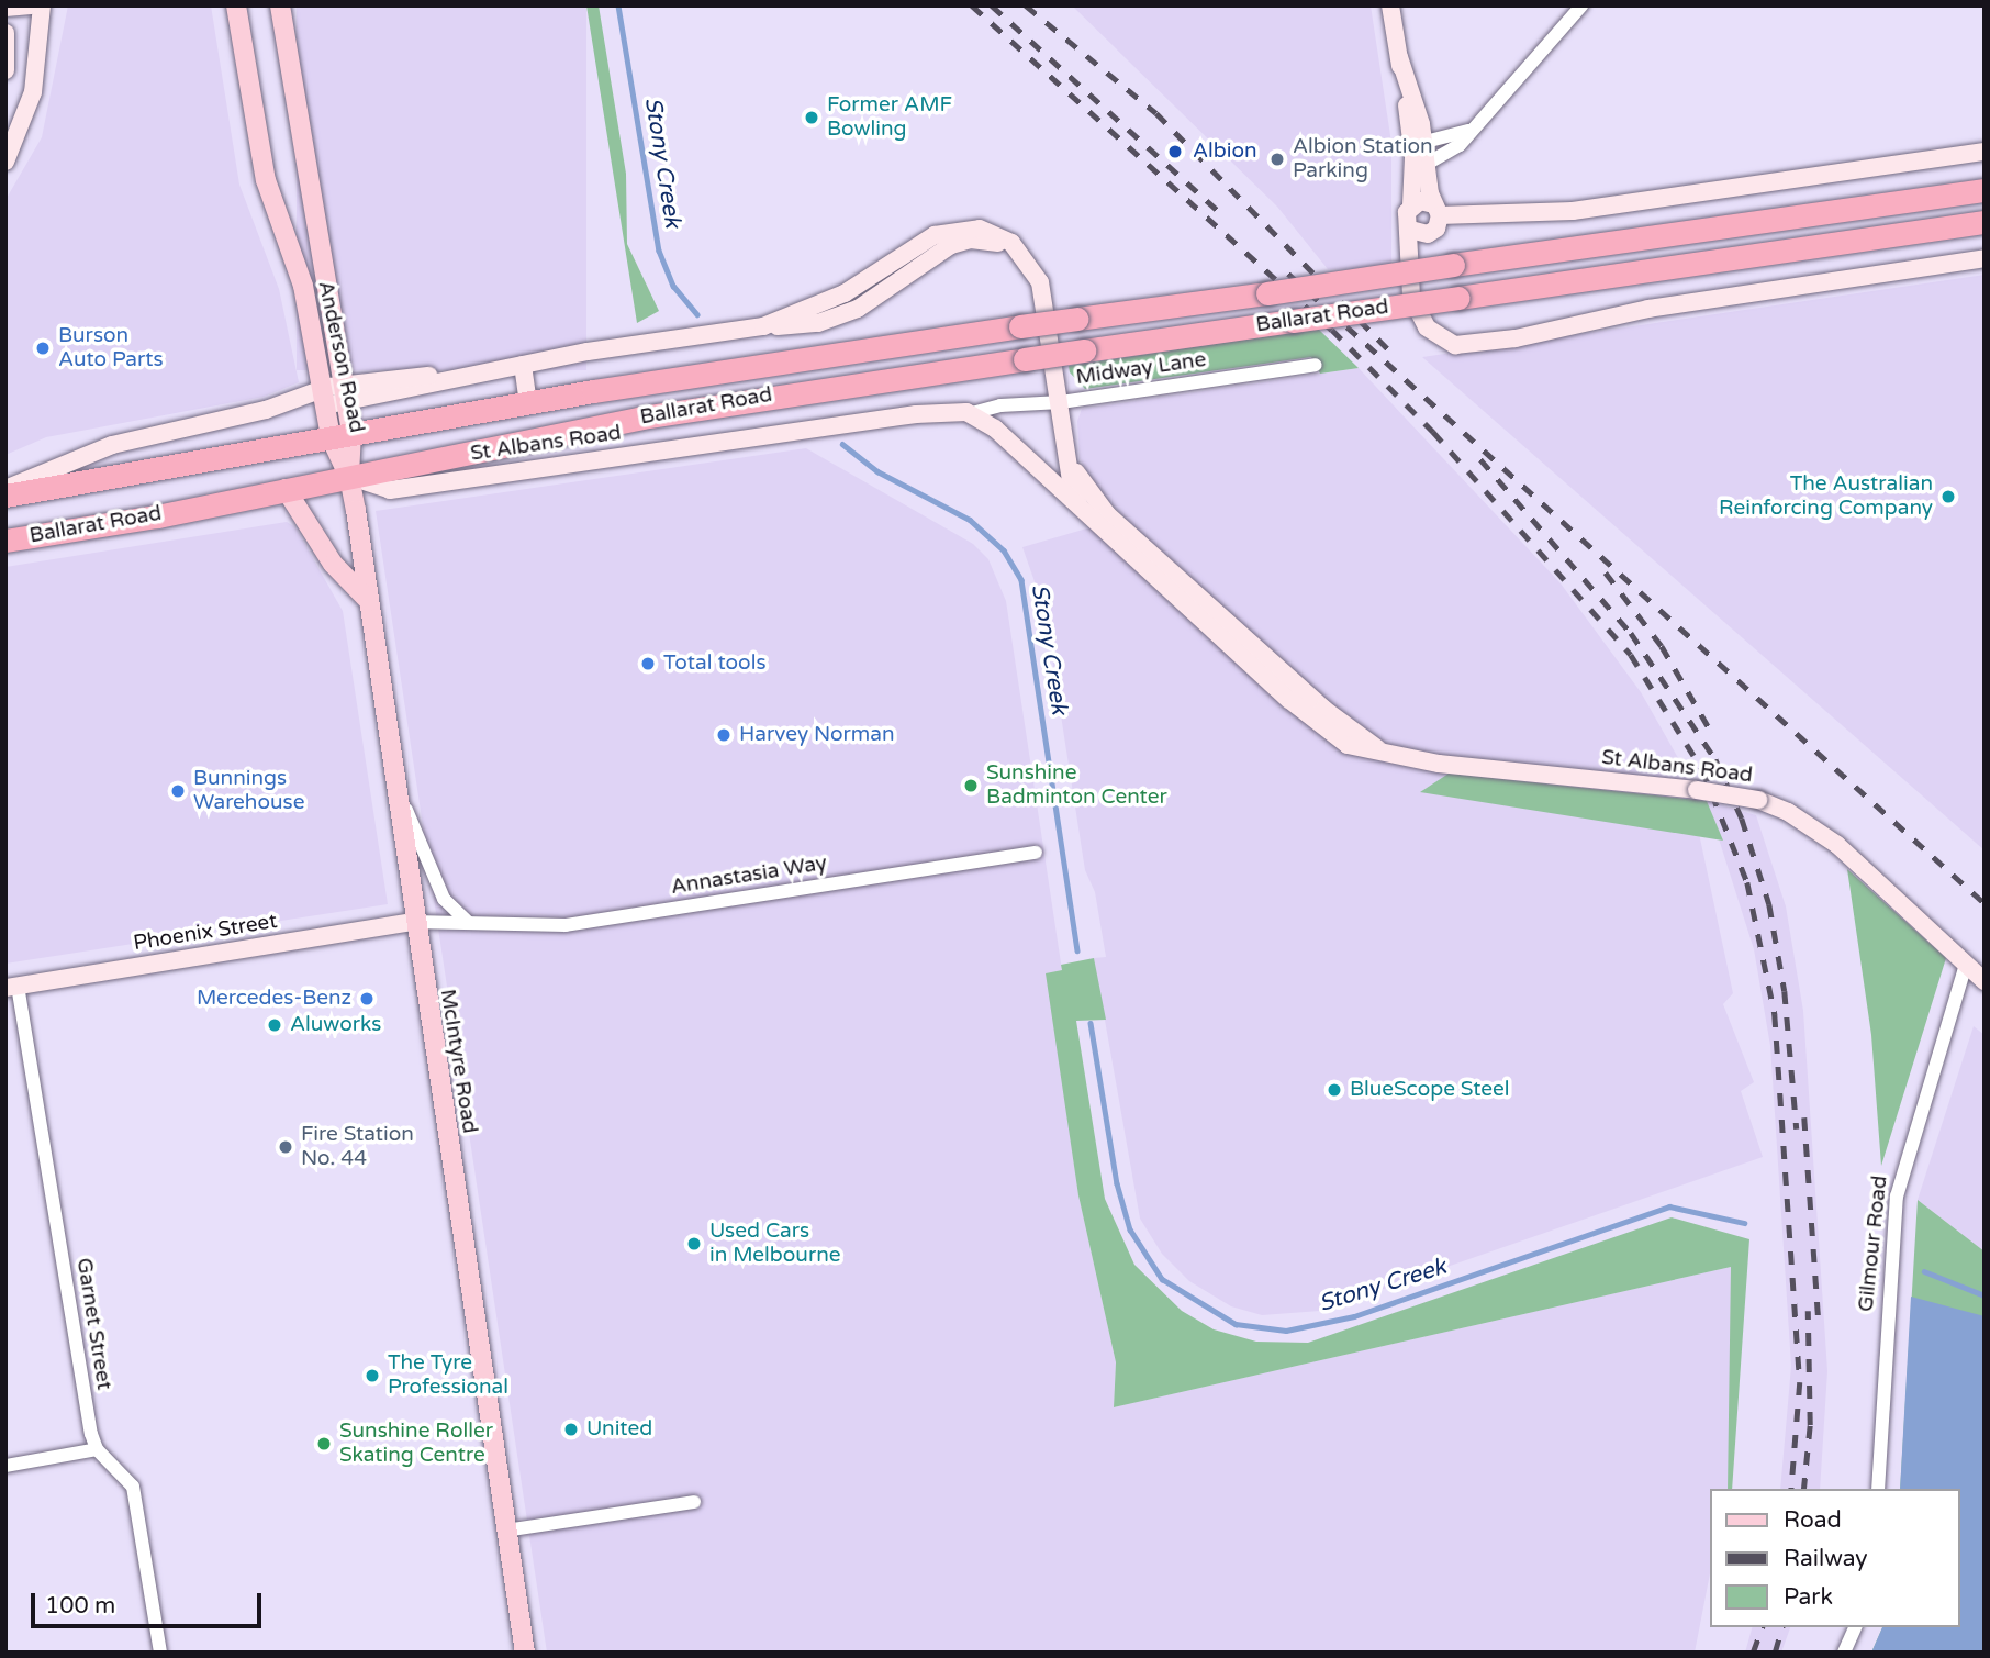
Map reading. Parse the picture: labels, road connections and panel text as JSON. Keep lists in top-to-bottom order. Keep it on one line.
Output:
{"streets":{"highway":["Ballarat Road"],"main road":["Anderson Road","St Albans Road","Phoenix Street","McIntyre Road"],"street":["Midway Lane","Annastasia Way","Gilmour Road","Garnet Street"]},"crossings":[["Ballarat Road","Anderson Road"],["Ballarat Road","St Albans Road"],["Ballarat Road","McIntyre Road"],["Anderson Road","St Albans Road"],["Anderson Road","McIntyre Road"],["Midway Lane","St Albans Road"],["St Albans Road","McIntyre Road"],["St Albans Road","Gilmour Road"],["Annastasia Way","Phoenix Street"],["Annastasia Way","McIntyre Road"],["Phoenix Street","McIntyre Road"],["Phoenix Street","Garnet Street"]],"water":["Stony Creek"],"places":["Former AMF Bowling","Albion","Albion Station Parking","Burson Auto Parts","The Australian Reinforcing Company","Total tools","Harvey Norman","Sunshine Badminton Center","Bunnings Warehouse","Mercedes-Benz","Aluworks","BlueScope Steel","Fire Station No. 44","Used Cars in Melbourne","The Tyre Professional","United","Sunshine Roller Skating Centre"],"legend":["Road","Railway","Park"],"scale_bar":"100 m"}
